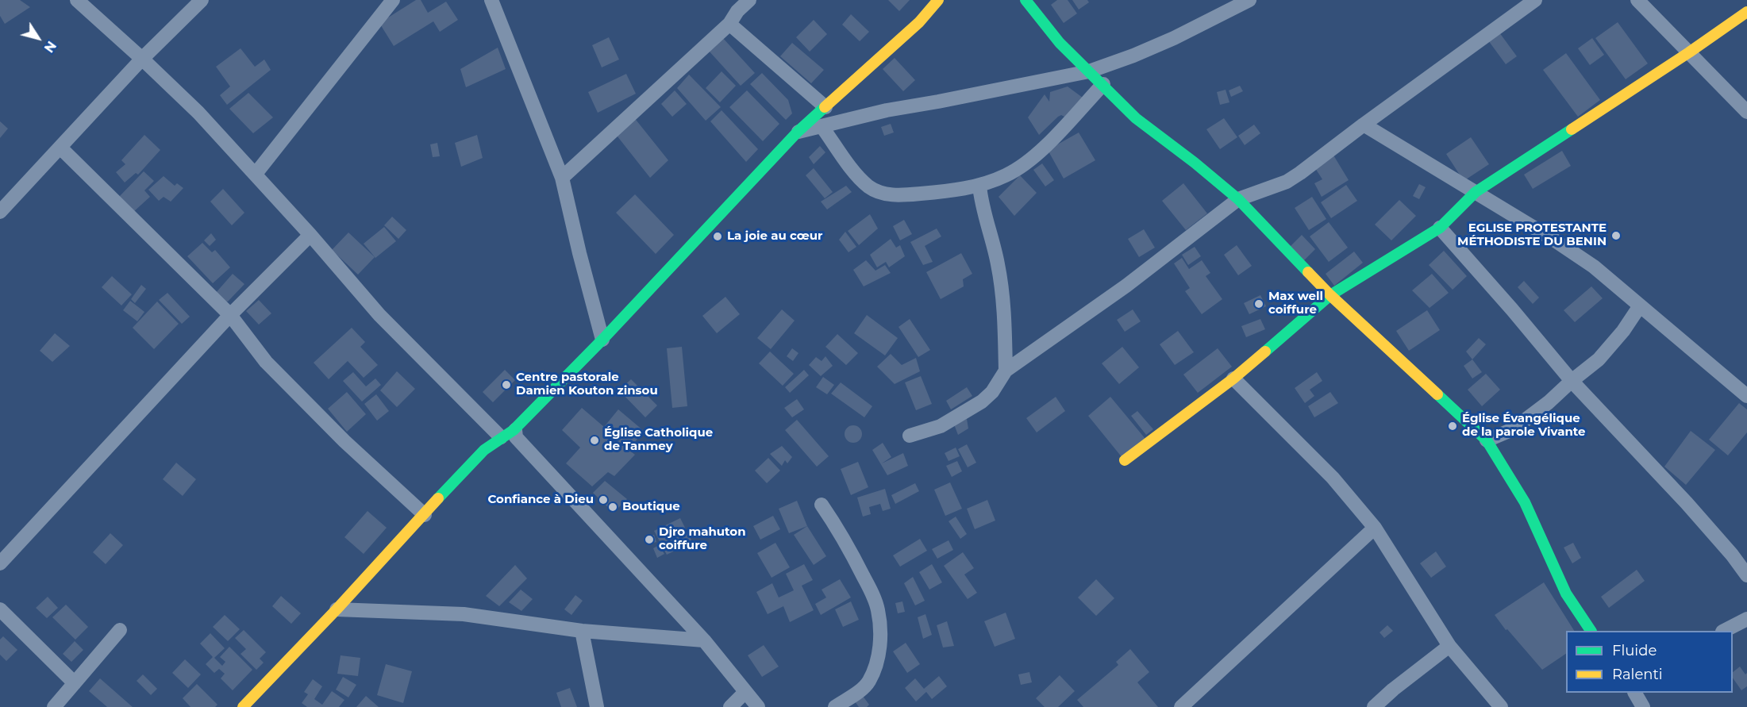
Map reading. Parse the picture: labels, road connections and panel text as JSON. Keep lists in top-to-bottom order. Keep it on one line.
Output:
{"places":["EGLISE PROTESTANTE MÉTHODISTE DU BENIN","La joie au cœur","Max well coiffure","Centre pastorale Damien Kouton zinsou","Église Évangélique de la parole Vivante","Église Catholique de Tanmey","Confiance à Dieu","Boutique","Djro mahuton coiffure"],"legend":["Fluide","Ralenti"],"north":"bottom right"}
